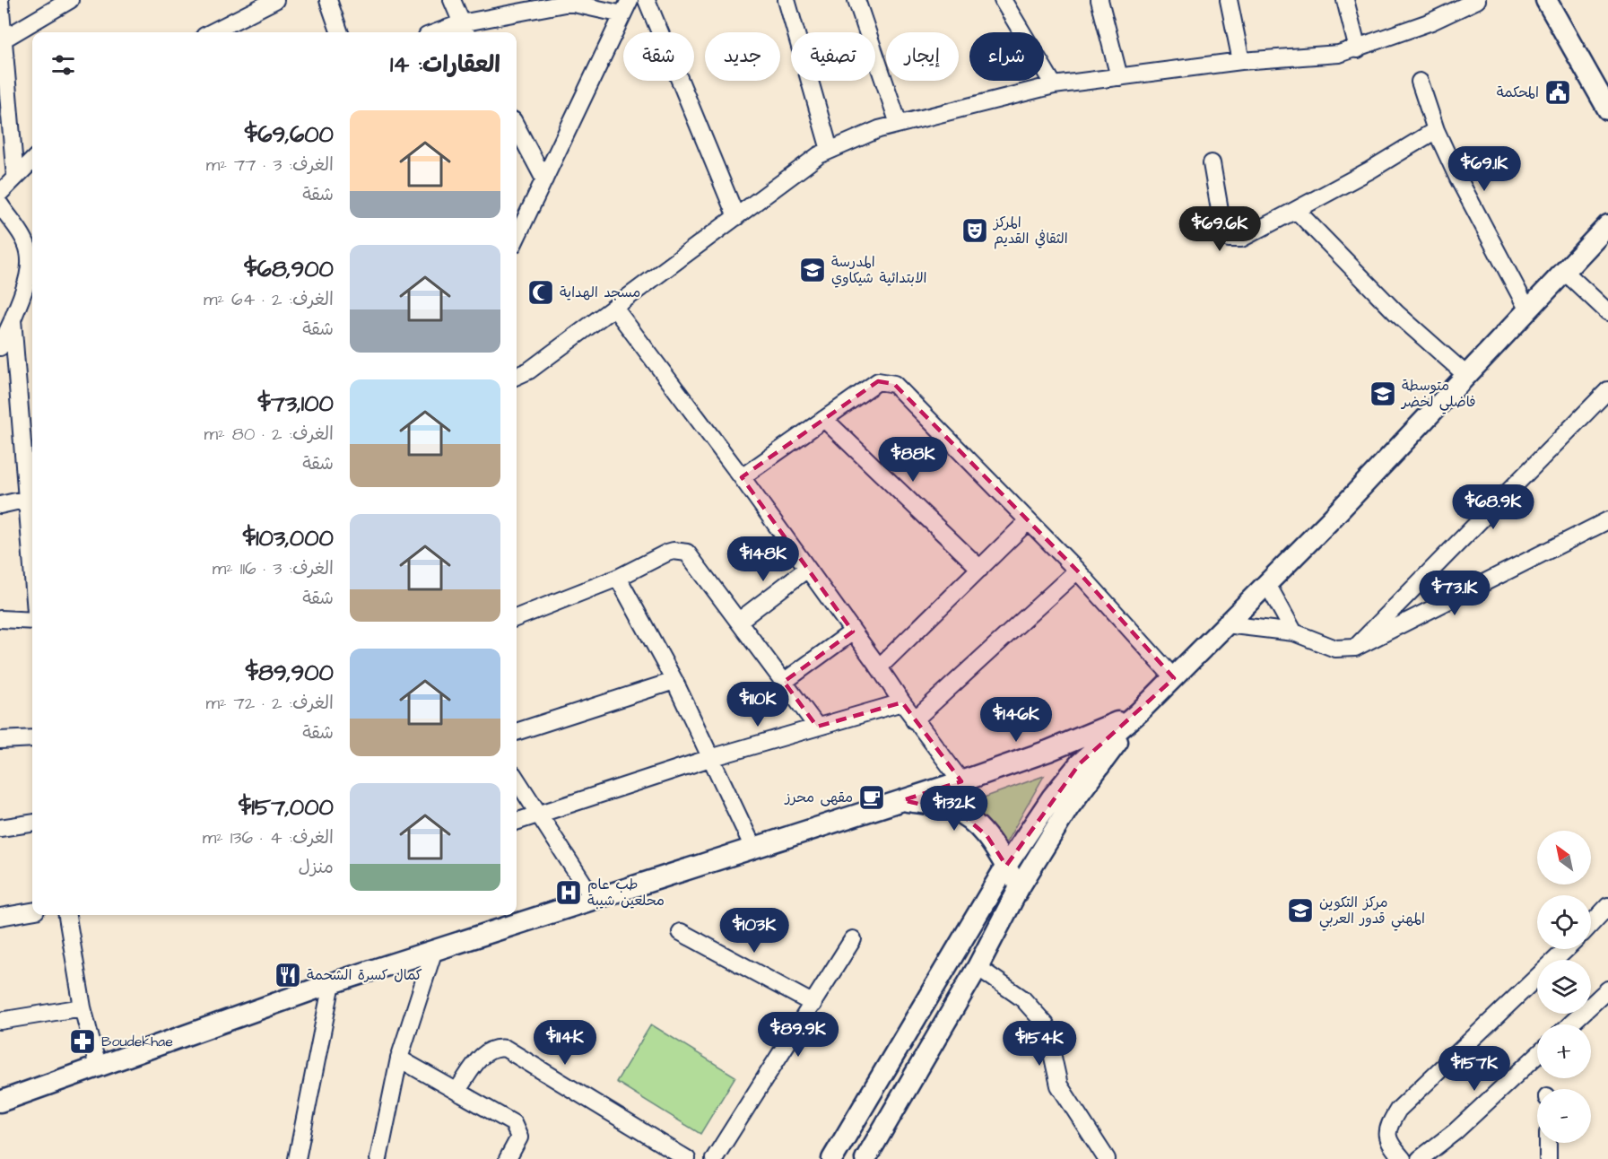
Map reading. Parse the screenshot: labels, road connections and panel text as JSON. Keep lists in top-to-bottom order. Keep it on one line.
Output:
{"places":{"public building":["المحكمة"],"theatre":["المركز الثقافي القديم"],"school or university":["المدرسة الابتدائية شيكاوي","متوسطة فاضلي لخضر","مركز التكوين المهني قدور العربي"],"mosque":["مسجد الهداية"],"cafe":["مقهى محرز"],"hospital":["طب عام محلعين شيبة"],"restaurant":["كمال كسرة الشحمة"],"pharmacy":["Boudekhae"]},"north":"top left","page":{"chip":["شراء","إيجار","تصفية","جديد","شقة"],"heading":"العقارات: 14","list":[{"name":"$69,600","note":"الغرف: 3 · 77 m² · شقة"},{"name":"$68,900","note":"الغرف: 2 · 64 m² · شقة"},{"name":"$73,100","note":"الغرف: 2 · 80 m² · شقة"},{"name":"$103,000","note":"الغرف: 3 · 116 m² · شقة"},{"name":"$89,900","note":"الغرف: 2 · 72 m² · شقة"},{"name":"$157,000","note":"الغرف: 4 · 136 m² · منزل"}],"price":["$69.1K","$69.6K","$88K","$68.9K","$148K","$73.1K","$110K","$146K","$132K","$103K","$89.9K","$114K","$154K","$157K"],"map_buttons":["+","−"]}}
